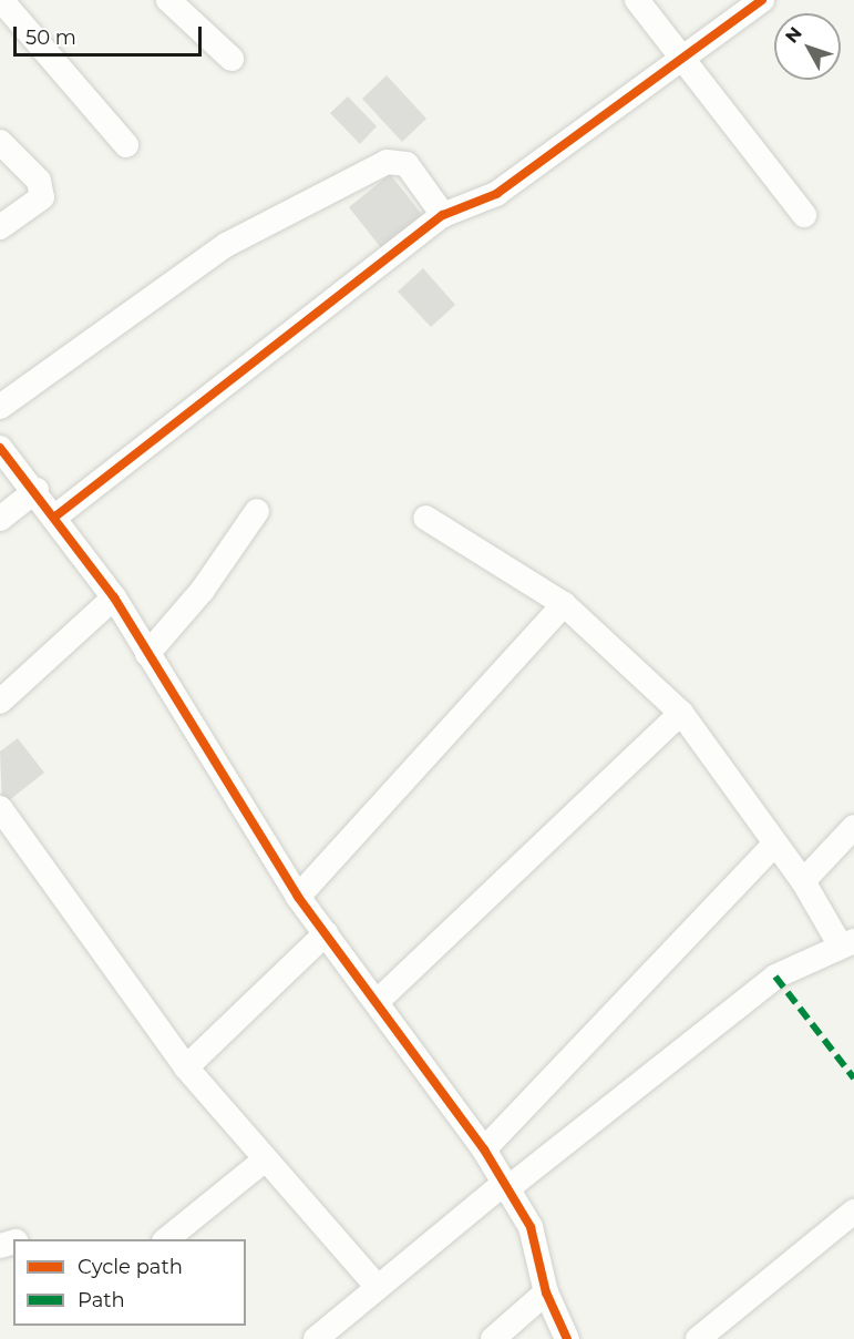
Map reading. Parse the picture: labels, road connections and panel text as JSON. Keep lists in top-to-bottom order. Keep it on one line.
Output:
{"legend":["Cycle path","Path"],"scale_bar":"50 m","north":"top left"}
